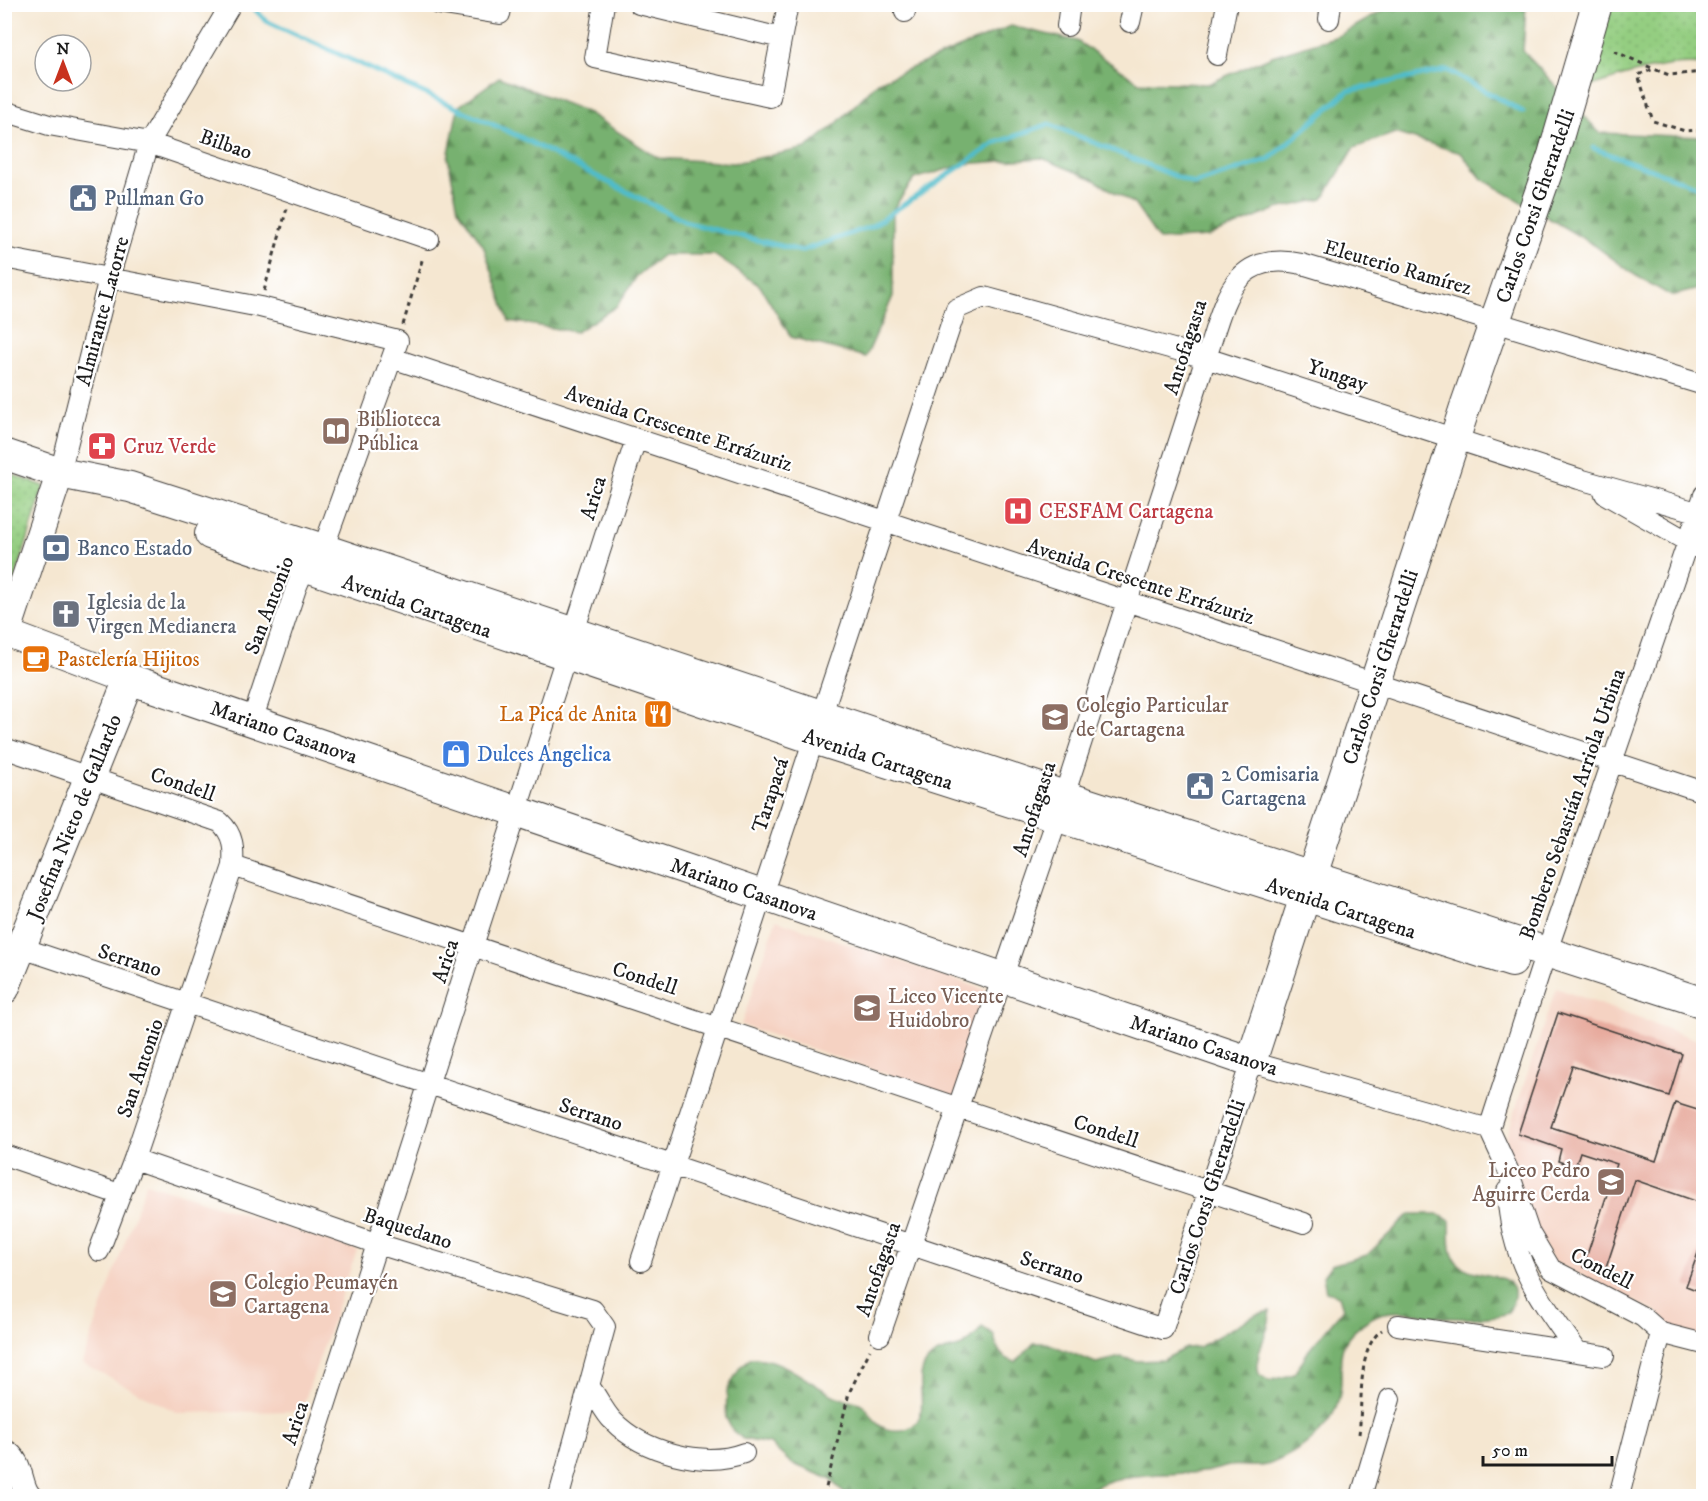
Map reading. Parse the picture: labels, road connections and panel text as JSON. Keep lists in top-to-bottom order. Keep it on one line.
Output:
{"streets":{"main road":["Carlos Corsi Gherardelli","Almirante Latorre","Avenida Cartagena","Mariano Casanova","Josefina Nieto de Gallardo"],"street":["Bilbao","Eleuterio Ramírez","Antofagasta","Yungay","Avenida Crescente Errázuriz","Arica","San Antonio","Condell","Tarapacá","Bombero Sebastián Arriola Urbina","Serrano","Baquedano"]},"crossings":[["Bilbao","Almirante Latorre"],["Carlos Corsi Gherardelli","Eleuterio Ramírez"],["Carlos Corsi Gherardelli","Yungay"],["Carlos Corsi Gherardelli","Avenida Crescente Errázuriz"],["Carlos Corsi Gherardelli","Avenida Cartagena"],["Carlos Corsi Gherardelli","Mariano Casanova"],["Carlos Corsi Gherardelli","Condell"],["Carlos Corsi Gherardelli","Serrano"],["Eleuterio Ramírez","Antofagasta"],["Almirante Latorre","Avenida Crescente Errázuriz"],["Almirante Latorre","Avenida Cartagena"],["Almirante Latorre","Mariano Casanova"],["Antofagasta","Yungay"],["Antofagasta","Avenida Crescente Errázuriz"],["Antofagasta","Avenida Cartagena"],["Antofagasta","Mariano Casanova"],["Antofagasta","Condell"],["Antofagasta","Serrano"],["Yungay","Tarapacá"],["Yungay","Bombero Sebastián Arriola Urbina"],["Avenida Crescente Errázuriz","Arica"],["Avenida Crescente Errázuriz","San Antonio"],["Avenida Crescente Errázuriz","Tarapacá"],["Avenida Crescente Errázuriz","Bombero Sebastián Arriola Urbina"],["Arica","Avenida Cartagena"],["Arica","Mariano Casanova"],["Arica","Condell"],["Arica","Serrano"],["Arica","Baquedano"],["San Antonio","Avenida Cartagena"],["San Antonio","Mariano Casanova"],["San Antonio","Condell"],["San Antonio","Serrano"],["San Antonio","Baquedano"],["Avenida Cartagena","Tarapacá"],["Avenida Cartagena","Bombero Sebastián Arriola Urbina"],["Mariano Casanova","Condell"],["Mariano Casanova","Tarapacá"],["Mariano Casanova","Bombero Sebastián Arriola Urbina"],["Mariano Casanova","Josefina Nieto de Gallardo"],["Condell","Tarapacá"],["Condell","Bombero Sebastián Arriola Urbina"],["Condell","Josefina Nieto de Gallardo"],["Tarapacá","Serrano"],["Josefina Nieto de Gallardo","Serrano"]],"places":{"public building":["Pullman Go","2 Comisaria Cartagena"],"library":["Biblioteca Pública"],"pharmacy":["Cruz Verde"],"hospital":["CESFAM Cartagena"],"bank":["Banco Estado"],"church":["Iglesia de la Virgen Medianera"],"cafe":["Pastelería Hijitos"],"restaurant":["La Picá de Anita"],"school or university":["Colegio Particular de Cartagena","Liceo Vicente Huidobro","Liceo Pedro Aguirre Cerda","Colegio Peumayén Cartagena"],"shop":["Dulces Angelica"]},"scale_bar":"50 m","north":"top"}
